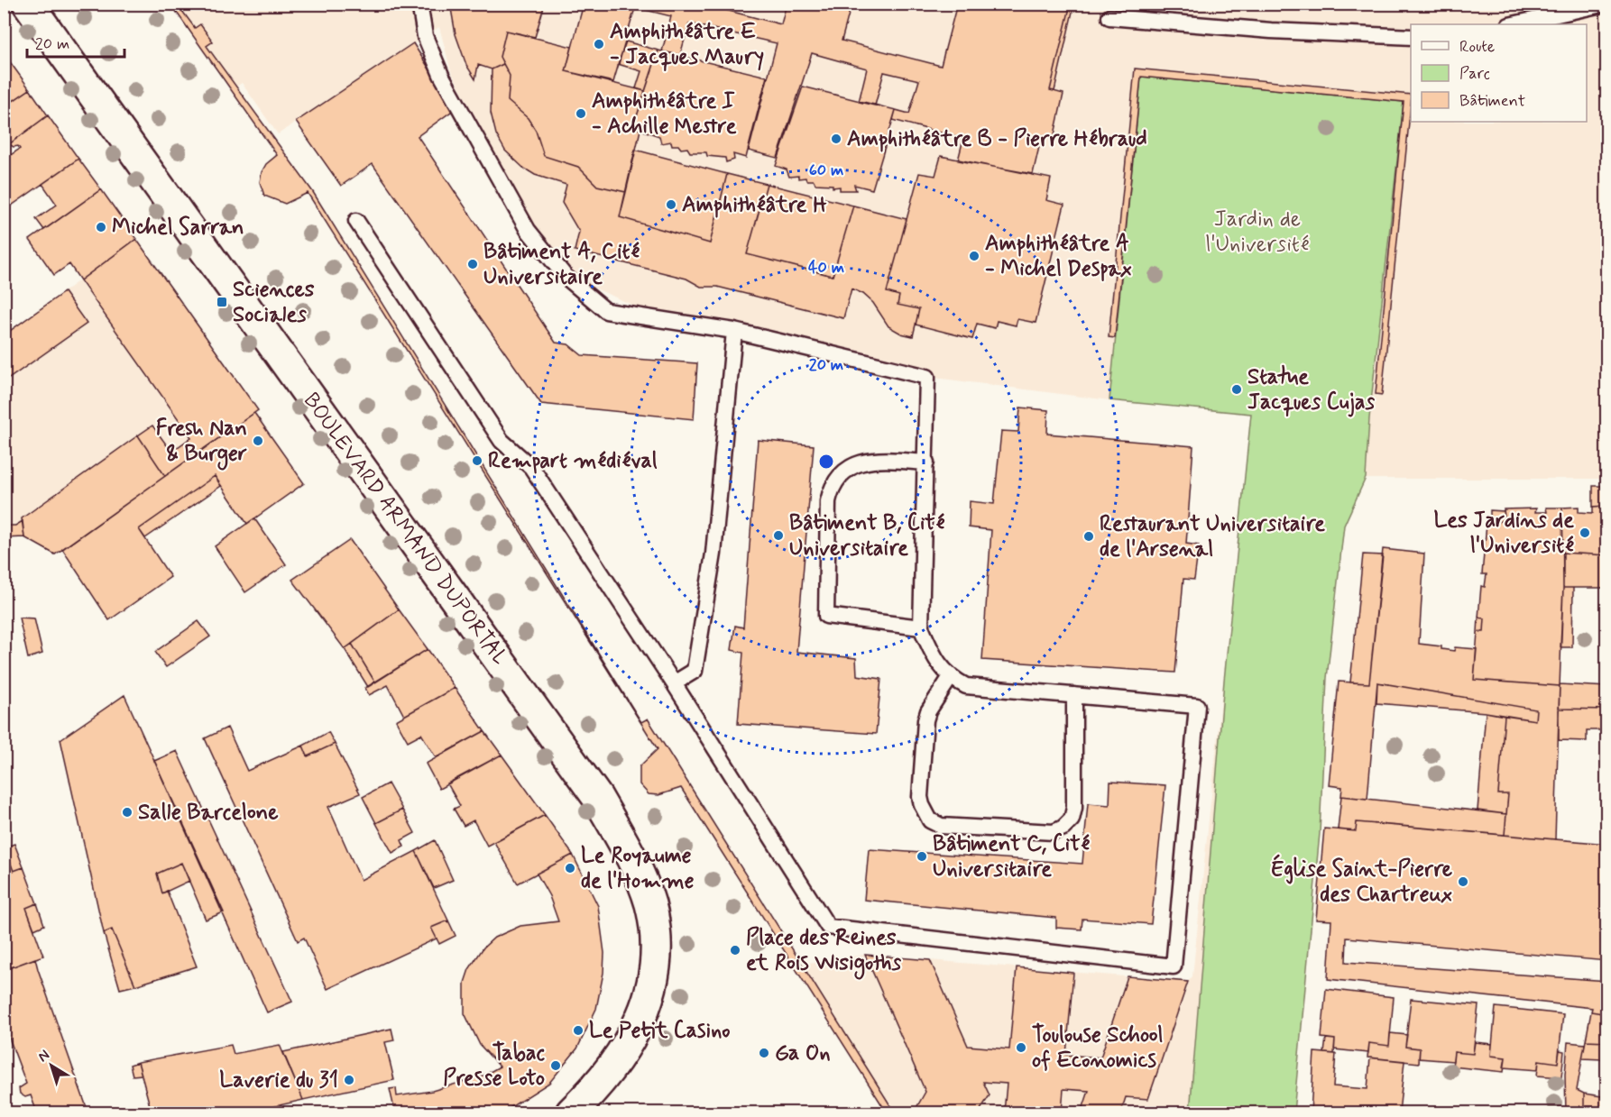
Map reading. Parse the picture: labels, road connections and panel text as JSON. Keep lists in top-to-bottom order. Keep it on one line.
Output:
{"streets":{"street":["BOULEVARD ARMAND DUPORTAL"]},"parks":["Jardin de l'Université"],"places":{"other":["Amphithéâtre E - Jacques Maury","Amphithéâtre I - Achille Mestre","Amphithéâtre B - Pierre Hébraud","Amphithéâtre H","Michel Sarran","Amphithéâtre A - Michel Despax","Bâtiment A, Cité Universitaire","Statue Jacques Cujas","Fresh Nan & Burger","Rempart médiéval","Les Jardins de l'Université","Bâtiment B, Cité Universitaire","Restaurant Universitaire de l'Arsenal","Salle Barcelone","Bâtiment C, Cité Universitaire","Le Royaume de l'Homme","Église Saint-Pierre des Chartreux","Place des Reines et Rois Wisigoths","Le Petit Casino","Toulouse School of Economics","Ga On","Tabac Presse Loto","Laverie du 31"],"transit":["Sciences Sociales"]},"legend":["Route","Parc","Bâtiment"],"scale_bar":"20 m","north":"top left","rings":["60 m","40 m","20 m"]}
